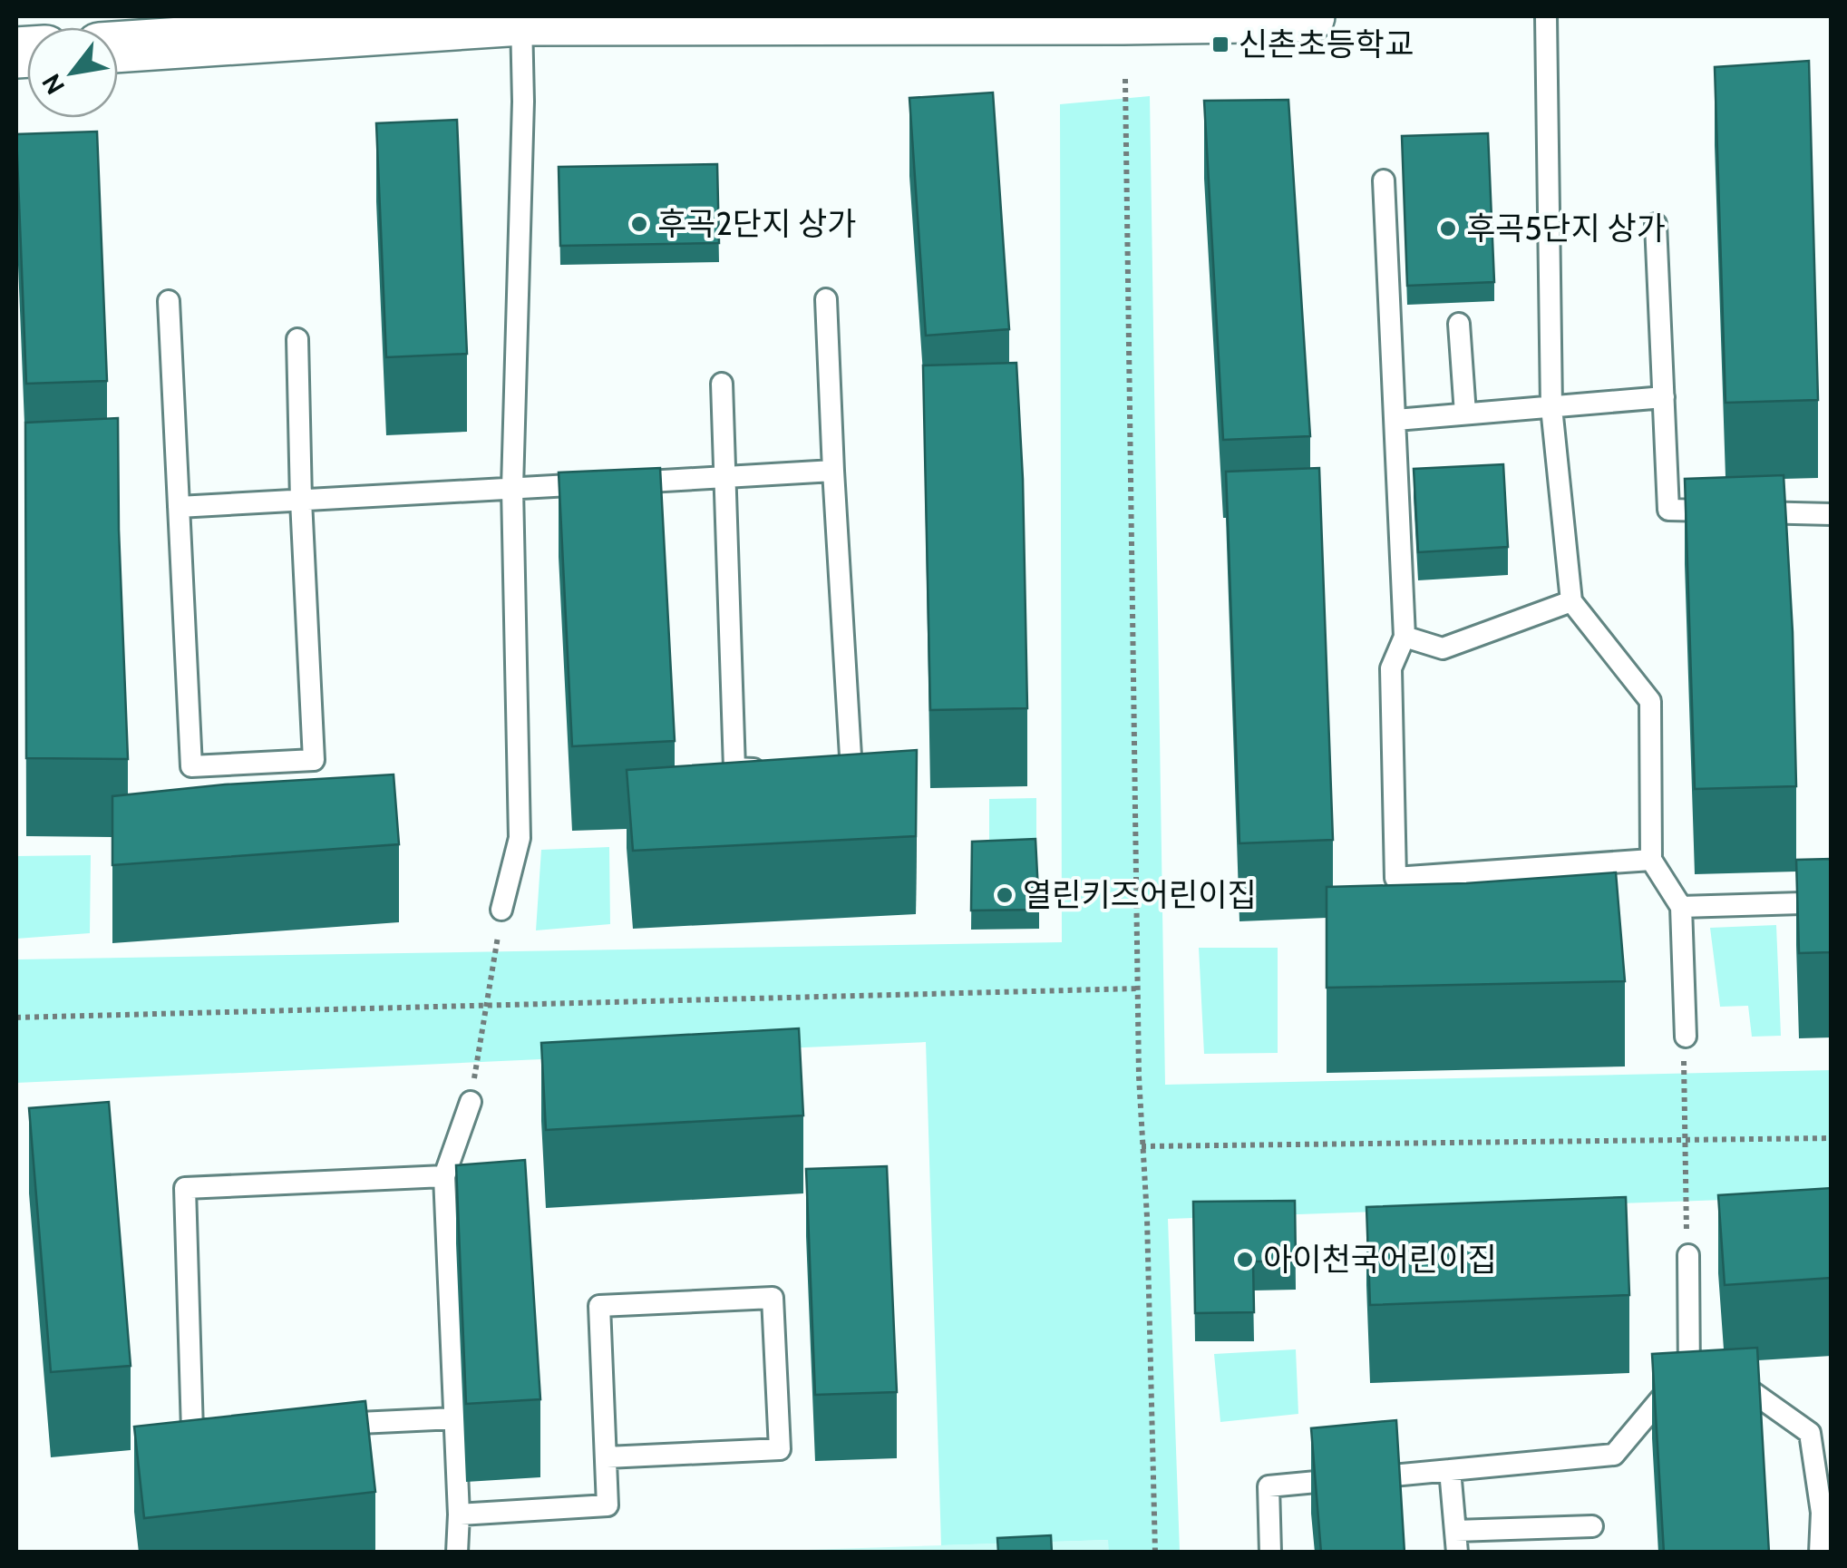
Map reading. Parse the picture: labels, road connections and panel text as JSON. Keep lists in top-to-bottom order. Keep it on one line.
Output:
{"places":{"transit":["신촌초등학교"],"other":["후곡2단지 상가","후곡5단지 상가","열린키즈어린이집","아이천국어린이집"]},"north":"bottom left"}
